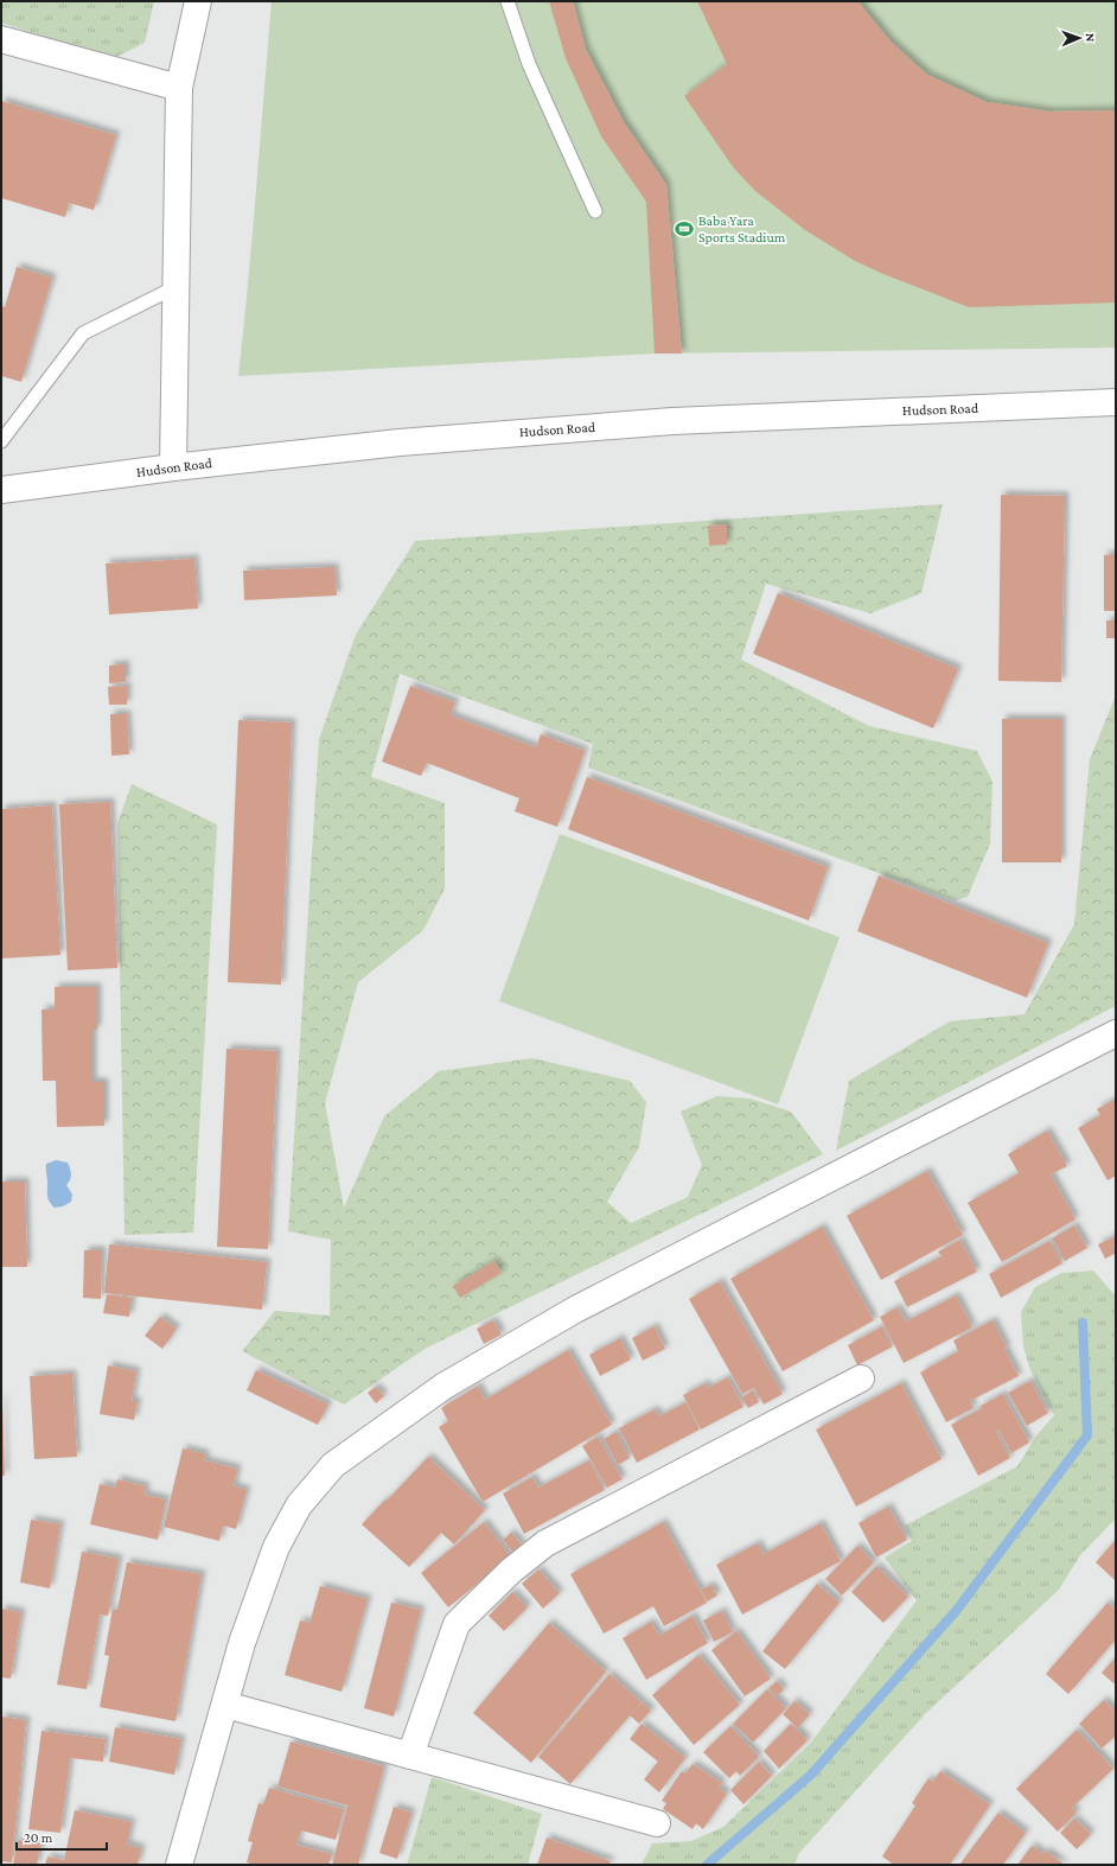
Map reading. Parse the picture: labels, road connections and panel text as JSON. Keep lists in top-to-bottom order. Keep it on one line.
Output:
{"streets":{"street":["Hudson Road"]},"places":{"sports":["Baba Yara Sports Stadium"]},"scale_bar":"20 m","north":"right"}
